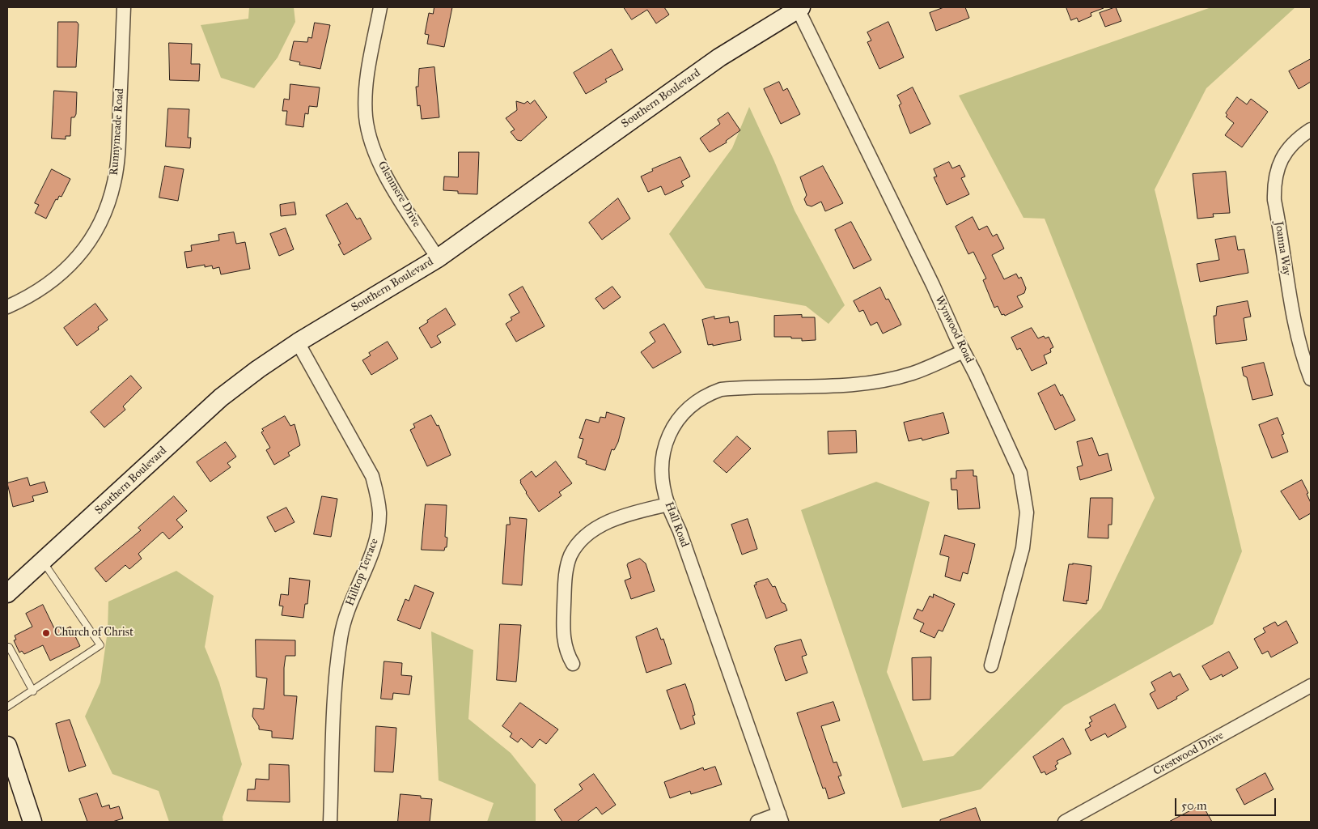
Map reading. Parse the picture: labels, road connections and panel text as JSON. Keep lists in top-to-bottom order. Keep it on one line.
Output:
{"streets":{"main road":["Southern Boulevard"],"street":["Runnymeade Road","Glenmere Drive","Joanna Way","Wynwood Road","Hall Road","Hilltop Terrace","Crestwood Drive"]},"crossings":[["Southern Boulevard","Glenmere Drive"],["Southern Boulevard","Wynwood Road"],["Southern Boulevard","Hilltop Terrace"],["Wynwood Road","Hall Road"]],"places":["Church of Christ"],"scale_bar":"50 m"}
